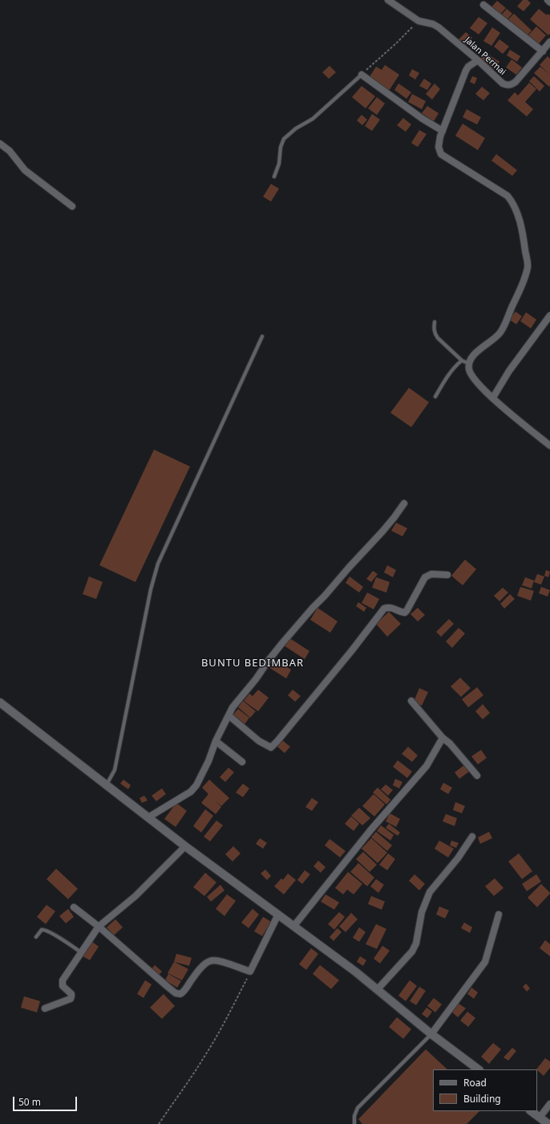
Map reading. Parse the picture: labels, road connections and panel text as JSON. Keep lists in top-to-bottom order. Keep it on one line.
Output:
{"streets":{"street":["Jalan Permai"]},"districts":["BUNTU BEDIMBAR"],"legend":["Road","Building"],"scale_bar":"50 m"}
